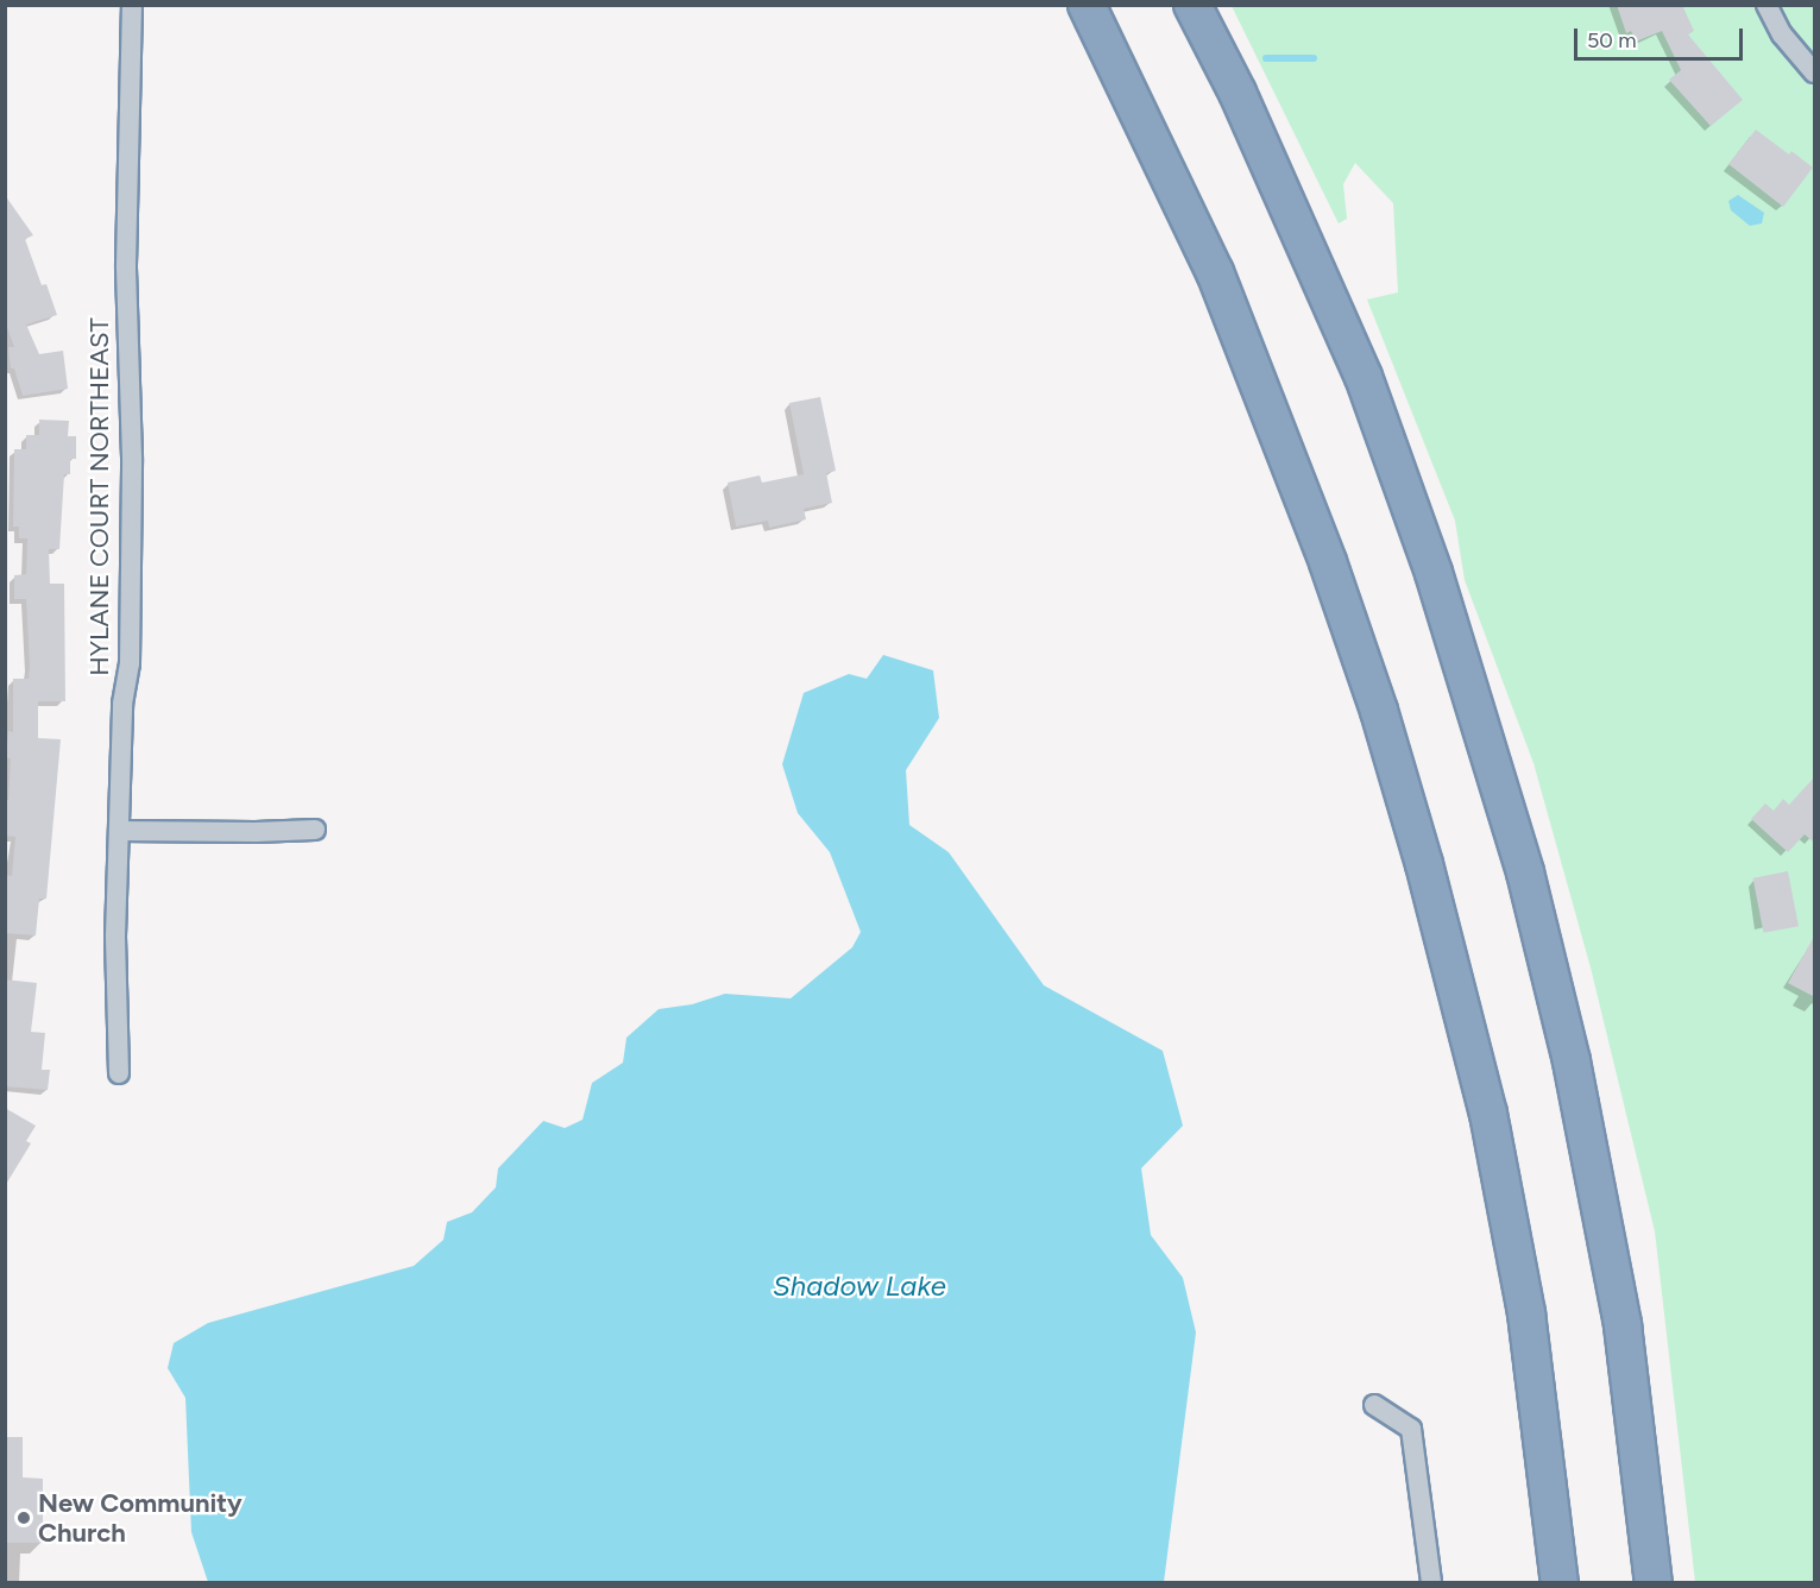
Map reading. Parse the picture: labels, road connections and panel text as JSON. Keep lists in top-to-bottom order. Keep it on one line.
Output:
{"streets":{"street":["HYLANE COURT NORTHEAST"]},"water":["Shadow Lake"],"places":["New Community Church"],"scale_bar":"50 m"}
